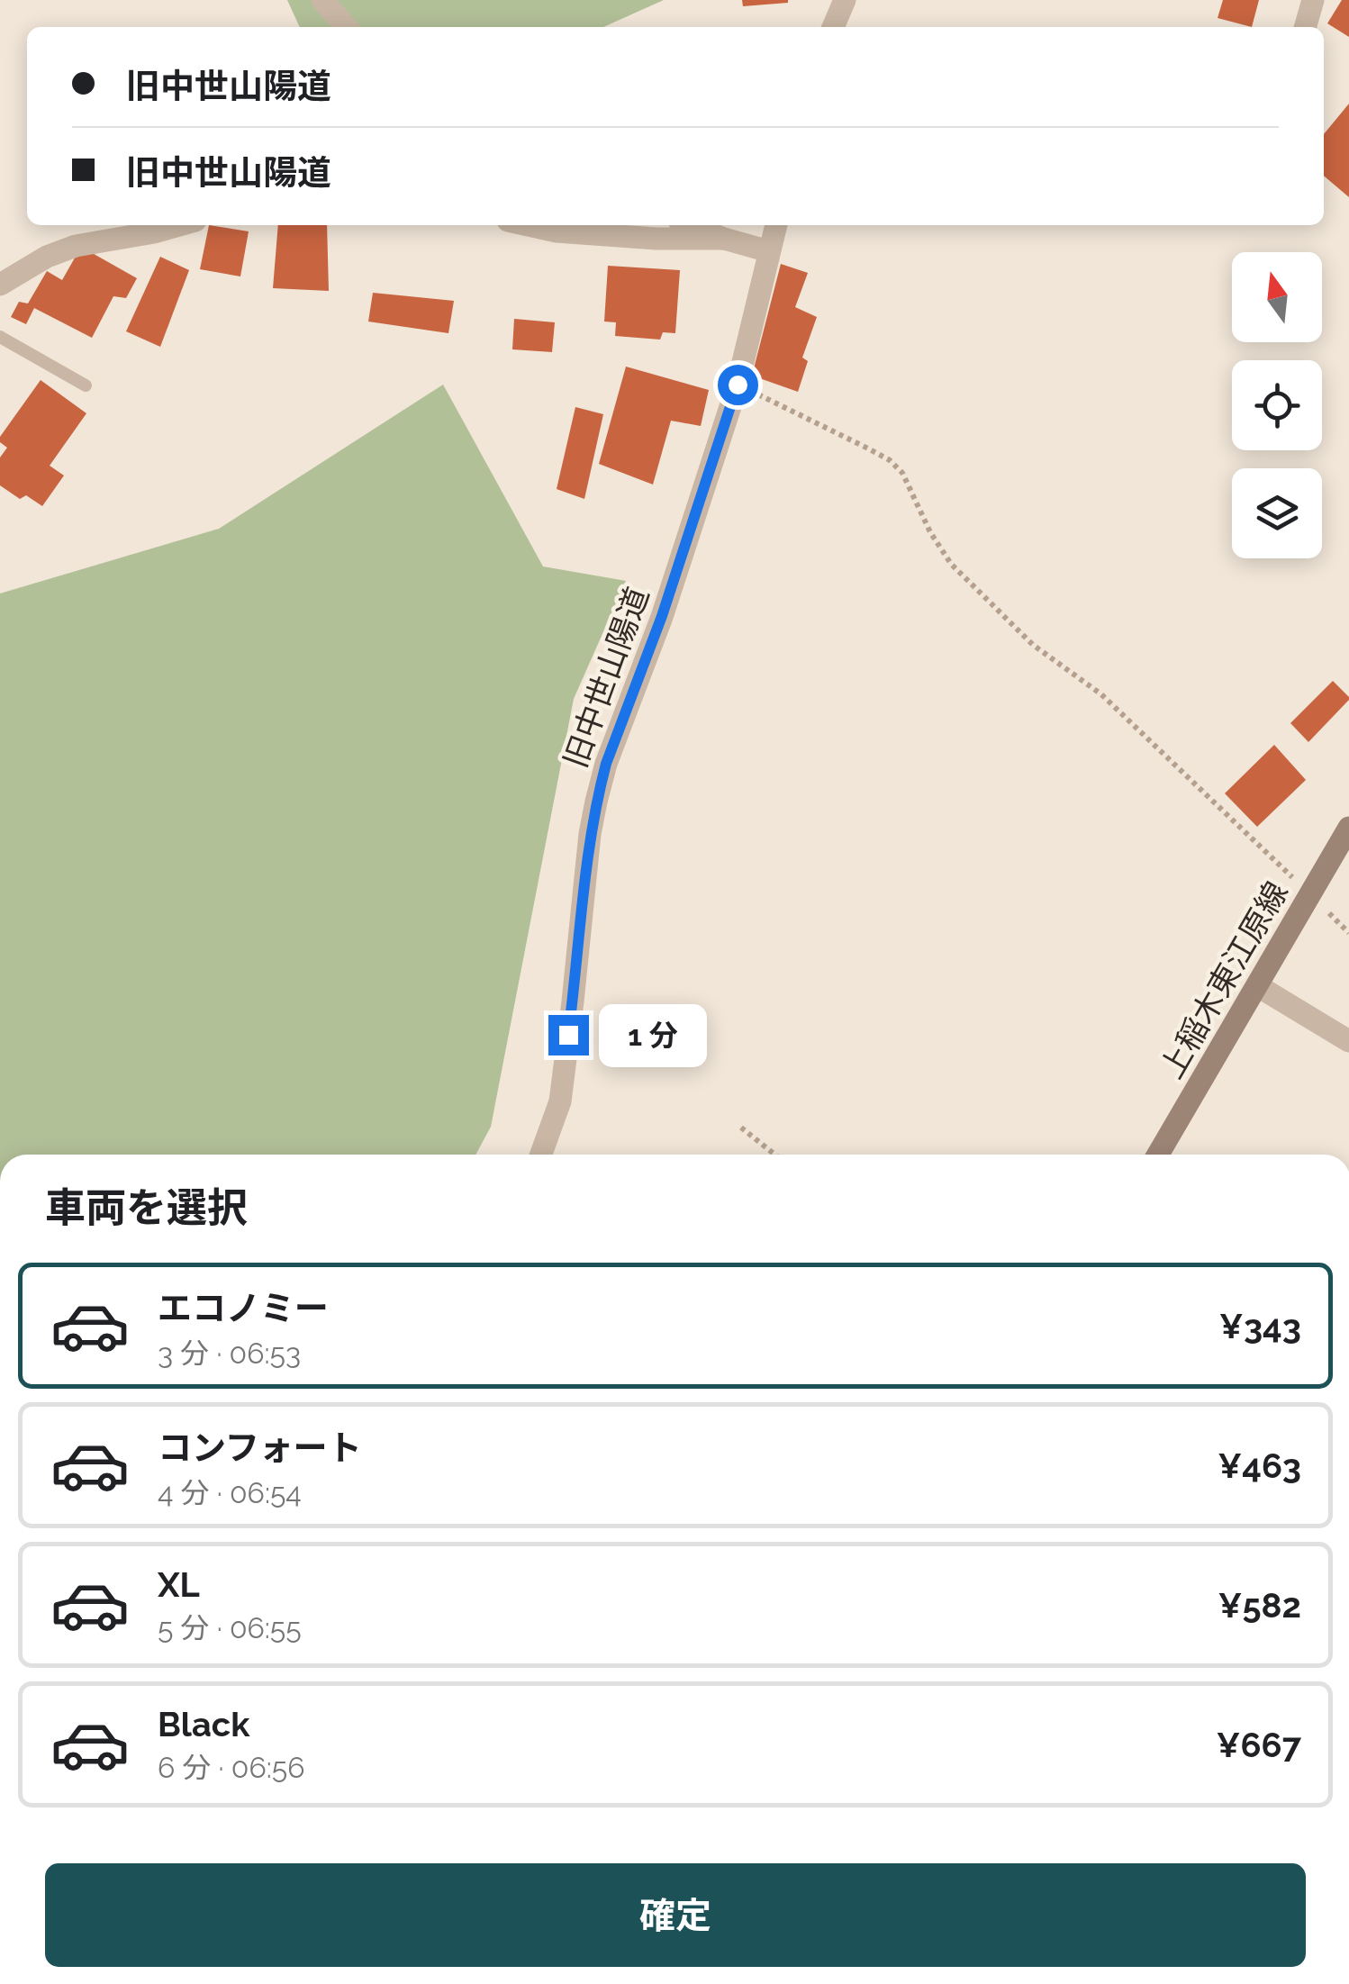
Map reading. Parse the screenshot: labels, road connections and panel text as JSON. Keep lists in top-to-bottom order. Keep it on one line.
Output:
{"streets":{"main road":["上稲木東江原線"],"street":["旧中世山陽道"]},"north":"top","page":{"banner":["旧中世山陽道","旧中世山陽道"],"bubble":"1 分","heading":"車両を選択","list":[{"name":"エコノミー","note":"3 分 · 06:53","value":"¥343"},{"name":"コンフォート","note":"4 分 · 06:54","value":"¥463"},{"name":"XL","note":"5 分 · 06:55","value":"¥582"},{"name":"Black","note":"6 分 · 06:56","value":"¥667"}],"buttons":"確定"}}
